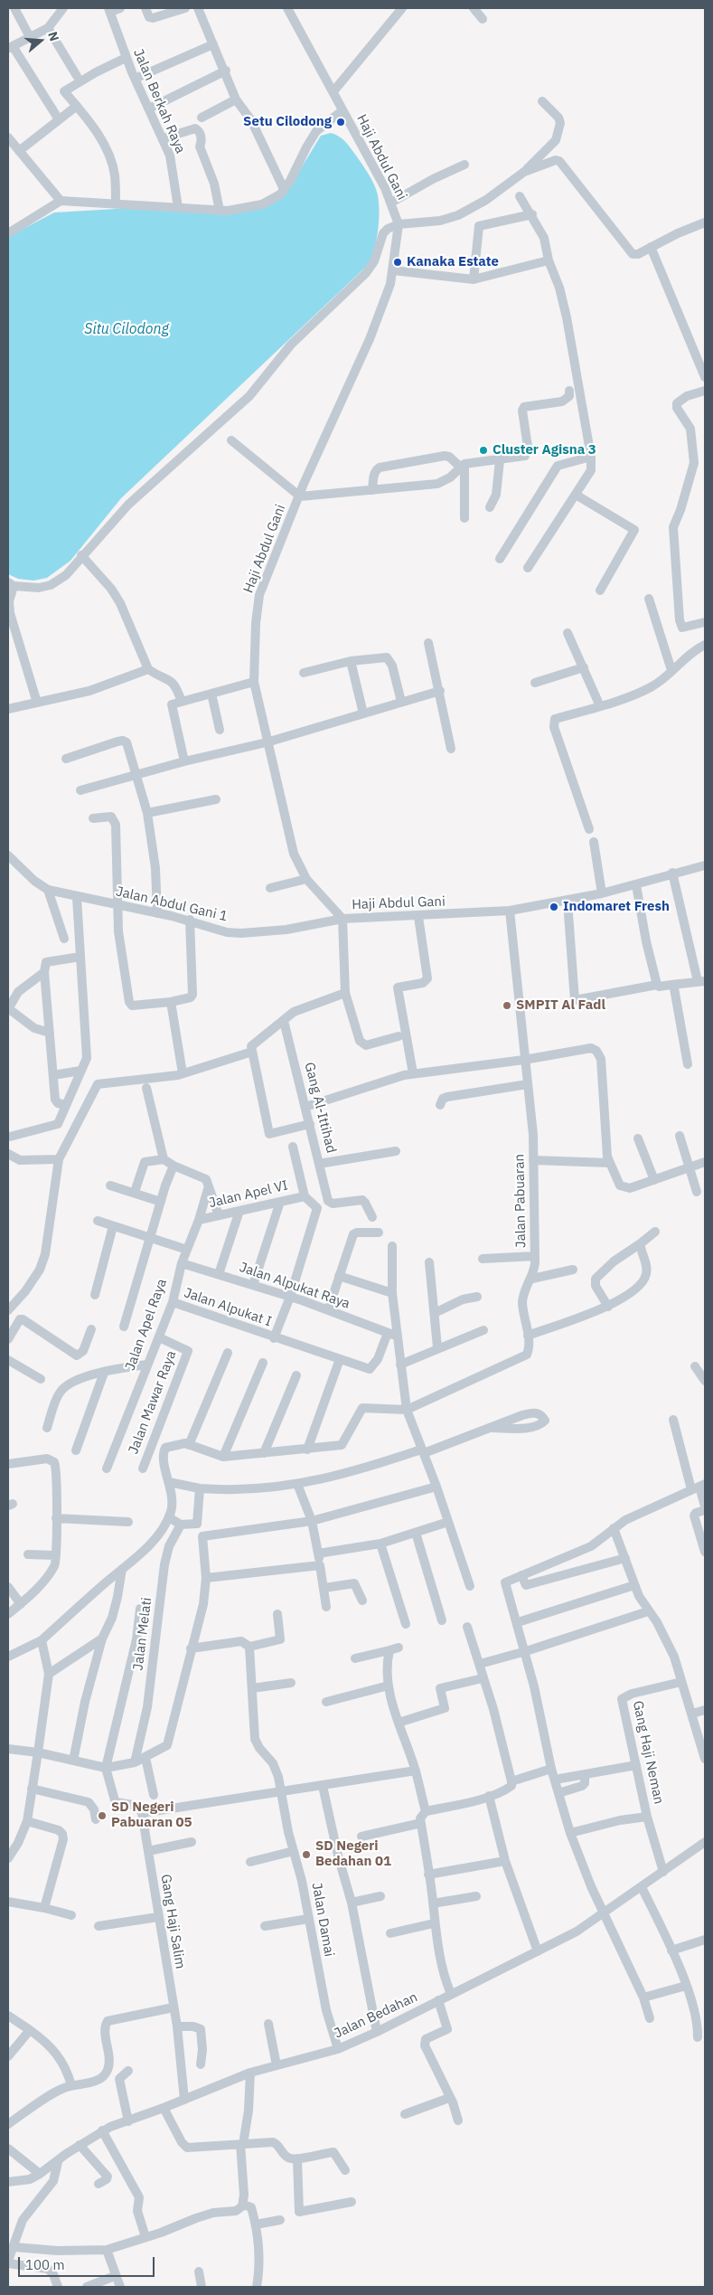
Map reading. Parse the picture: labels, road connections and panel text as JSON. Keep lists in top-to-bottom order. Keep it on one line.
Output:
{"streets":{"street":["Jalan Berkah Raya","Haji Abdul Gani","Jalan Abdul Gani 1","Gang Al-Ittihad","Jalan Apel VI","Jalan Pabuaran","Jalan Alpukat Raya","Jalan Alpukat I","Jalan Apel Raya","Jalan Mawar Raya","Jalan Melati","Gang Haji Neman","Jalan Damai","Gang Haji Salim","Jalan Bedahan"]},"crossings":[["Haji Abdul Gani","Jalan Abdul Gani 1"],["Haji Abdul Gani","Jalan Pabuaran"],["Jalan Apel VI","Jalan Alpukat I"],["Jalan Apel VI","Jalan Apel Raya"],["Jalan Alpukat Raya","Jalan Alpukat I"],["Jalan Alpukat Raya","Jalan Apel Raya"],["Jalan Alpukat I","Jalan Apel Raya"],["Jalan Apel Raya","Jalan Mawar Raya"],["Gang Haji Neman","Jalan Bedahan"],["Jalan Damai","Jalan Bedahan"],["Gang Haji Salim","Jalan Bedahan"]],"water":["Situ Cilodong"],"places":["Setu Cilodong","Kanaka Estate","Cluster Agisna 3","Indomaret Fresh","SMPIT Al Fadl","SD Negeri Pabuaran 05","SD Negeri Bedahan 01"],"scale_bar":"100 m","north":"right"}
